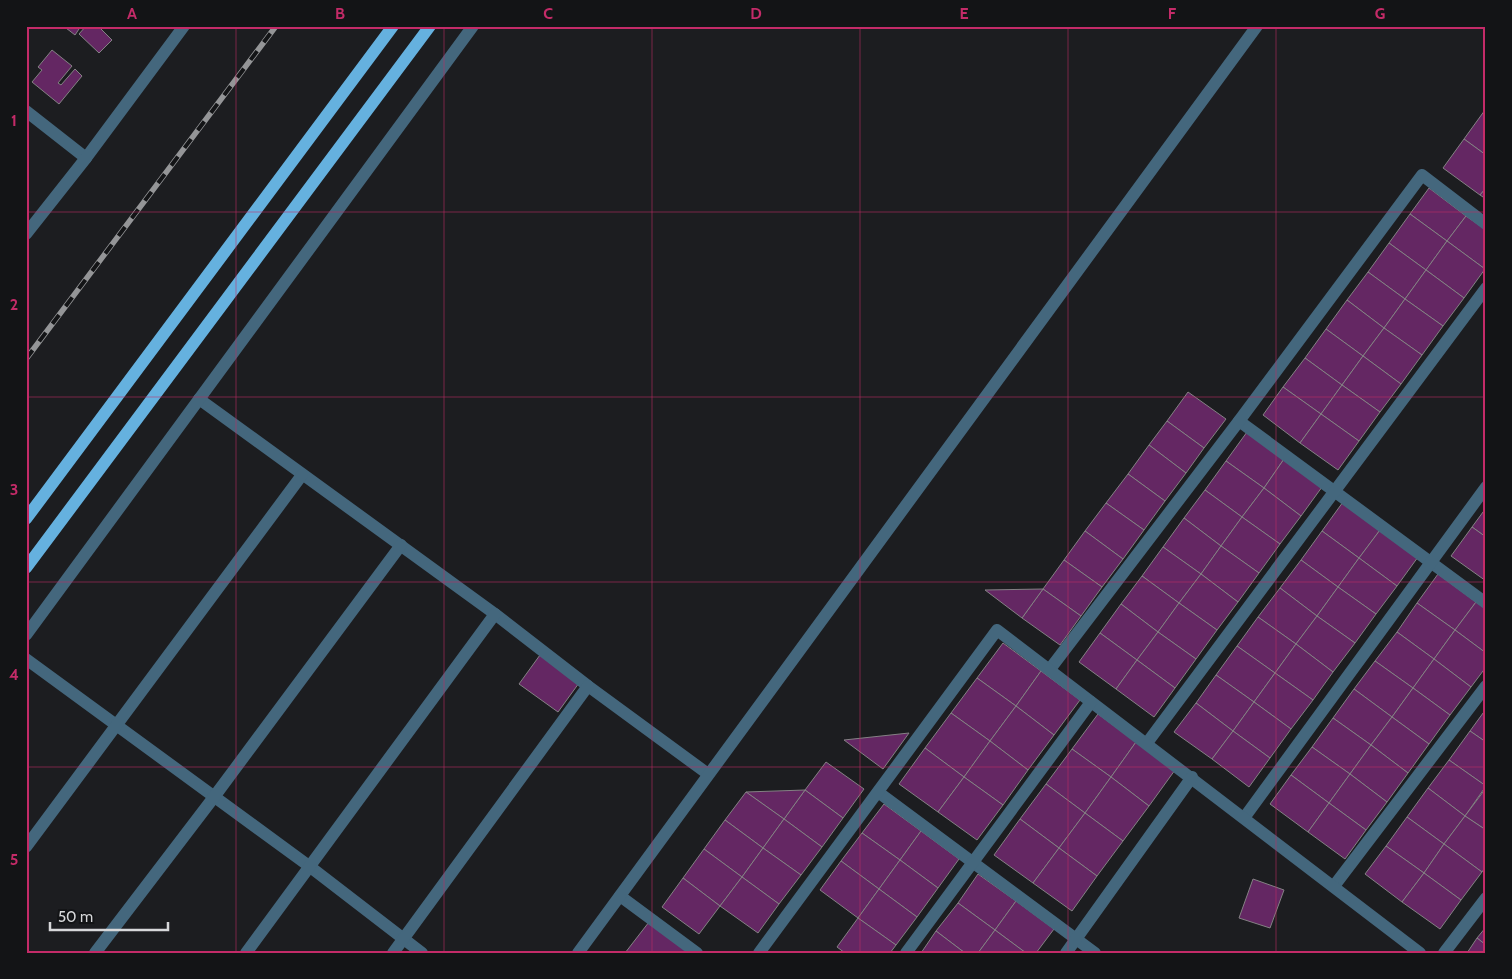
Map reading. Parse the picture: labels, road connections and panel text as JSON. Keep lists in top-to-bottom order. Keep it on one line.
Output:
{"scale_bar":"50 m","grid":{"columns":["A","B","C","D","E","F","G"],"rows":["1","2","3","4","5"]}}
